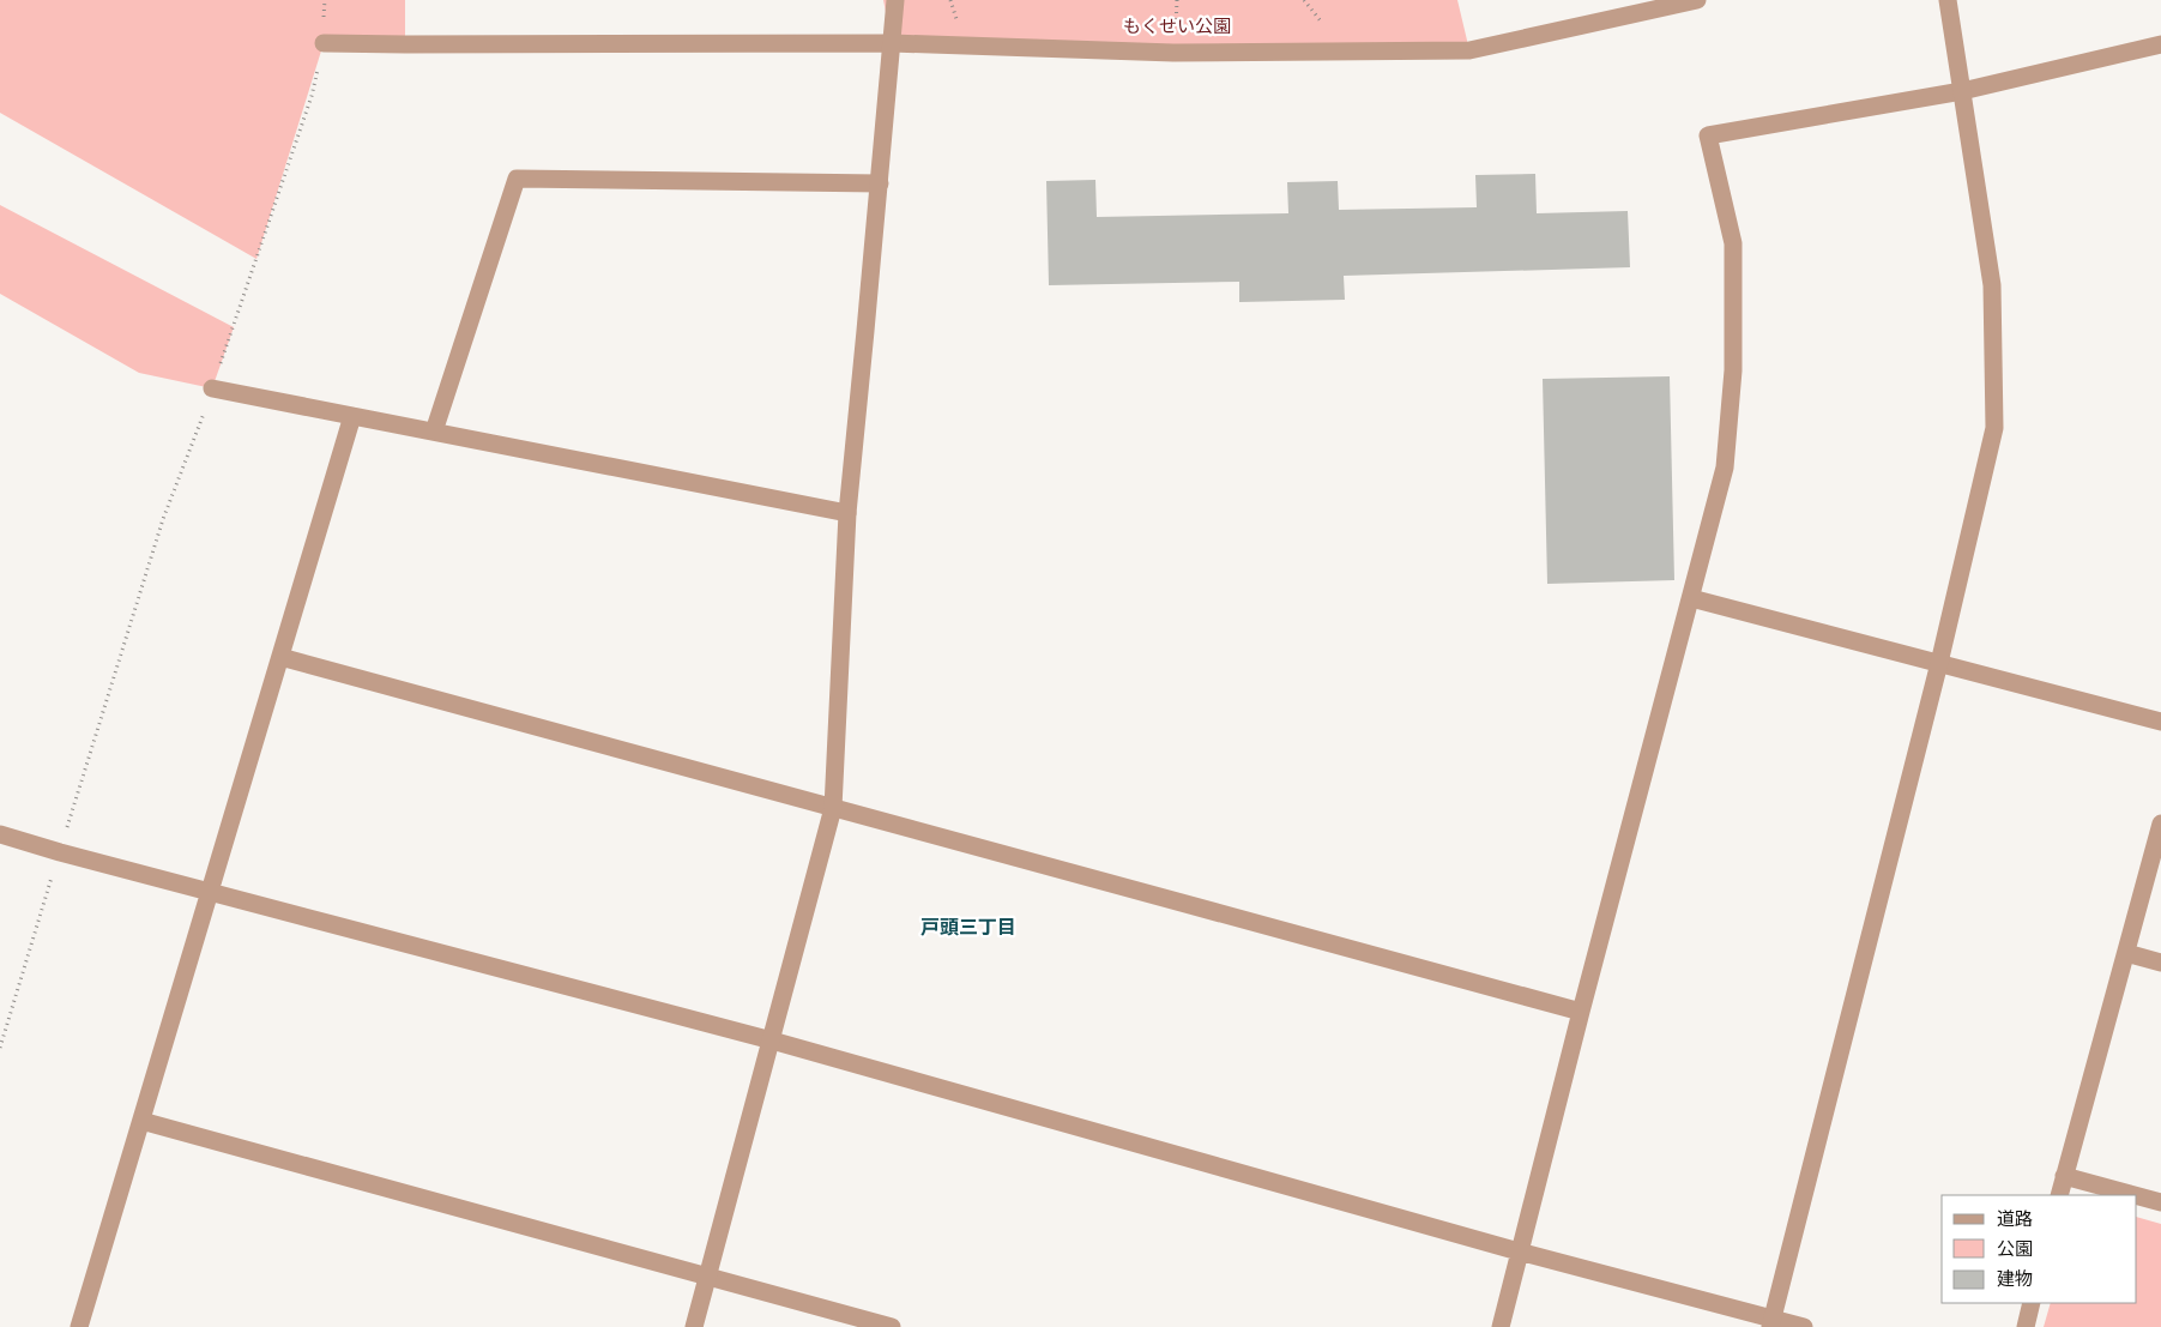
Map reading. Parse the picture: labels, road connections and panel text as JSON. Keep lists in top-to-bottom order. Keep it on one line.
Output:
{"districts":["戸頭三丁目"],"parks":["もくせい公園"],"legend":["道路","公園","建物"]}
